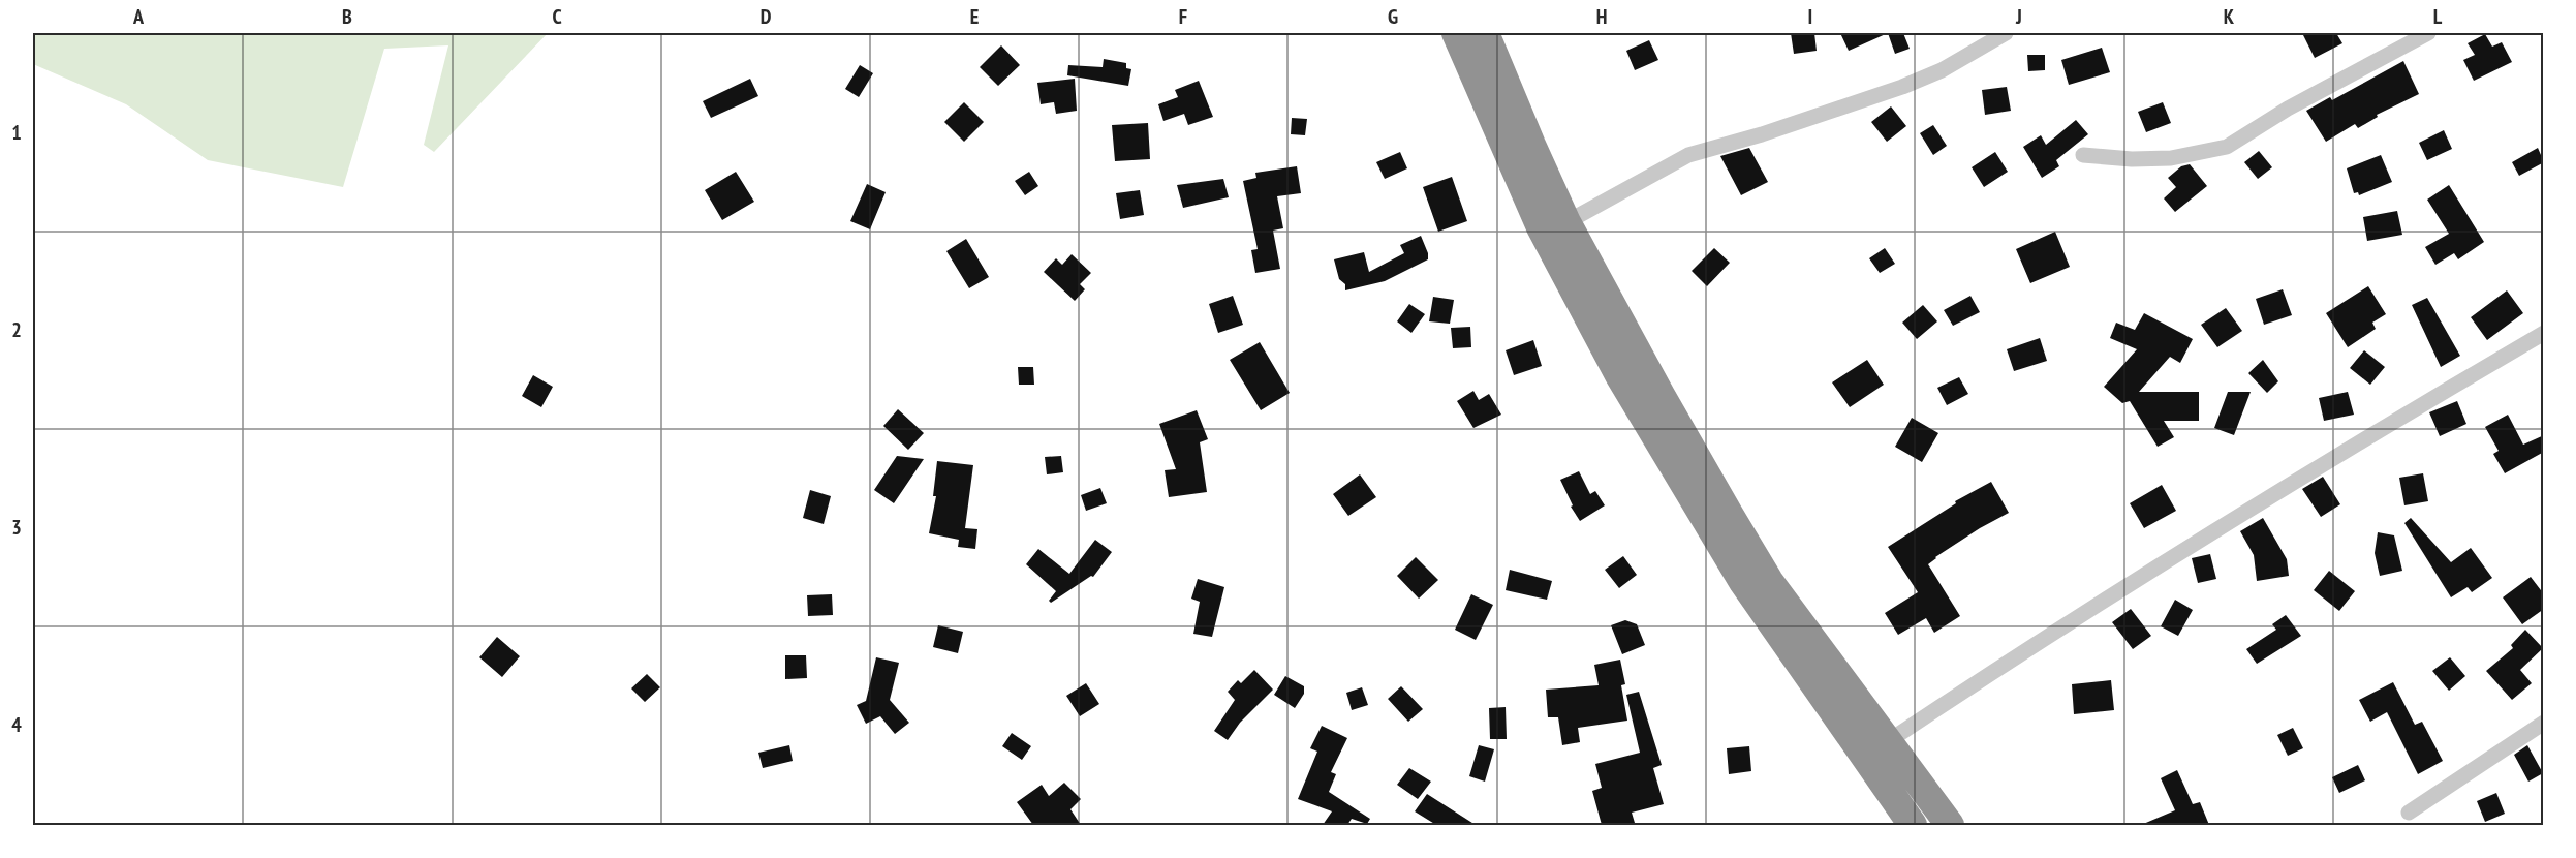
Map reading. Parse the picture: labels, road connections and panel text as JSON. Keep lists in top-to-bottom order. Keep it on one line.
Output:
{"grid":{"columns":["A","B","C","D","E","F","G","H","I","J","K","L"],"rows":["1","2","3","4"]}}
